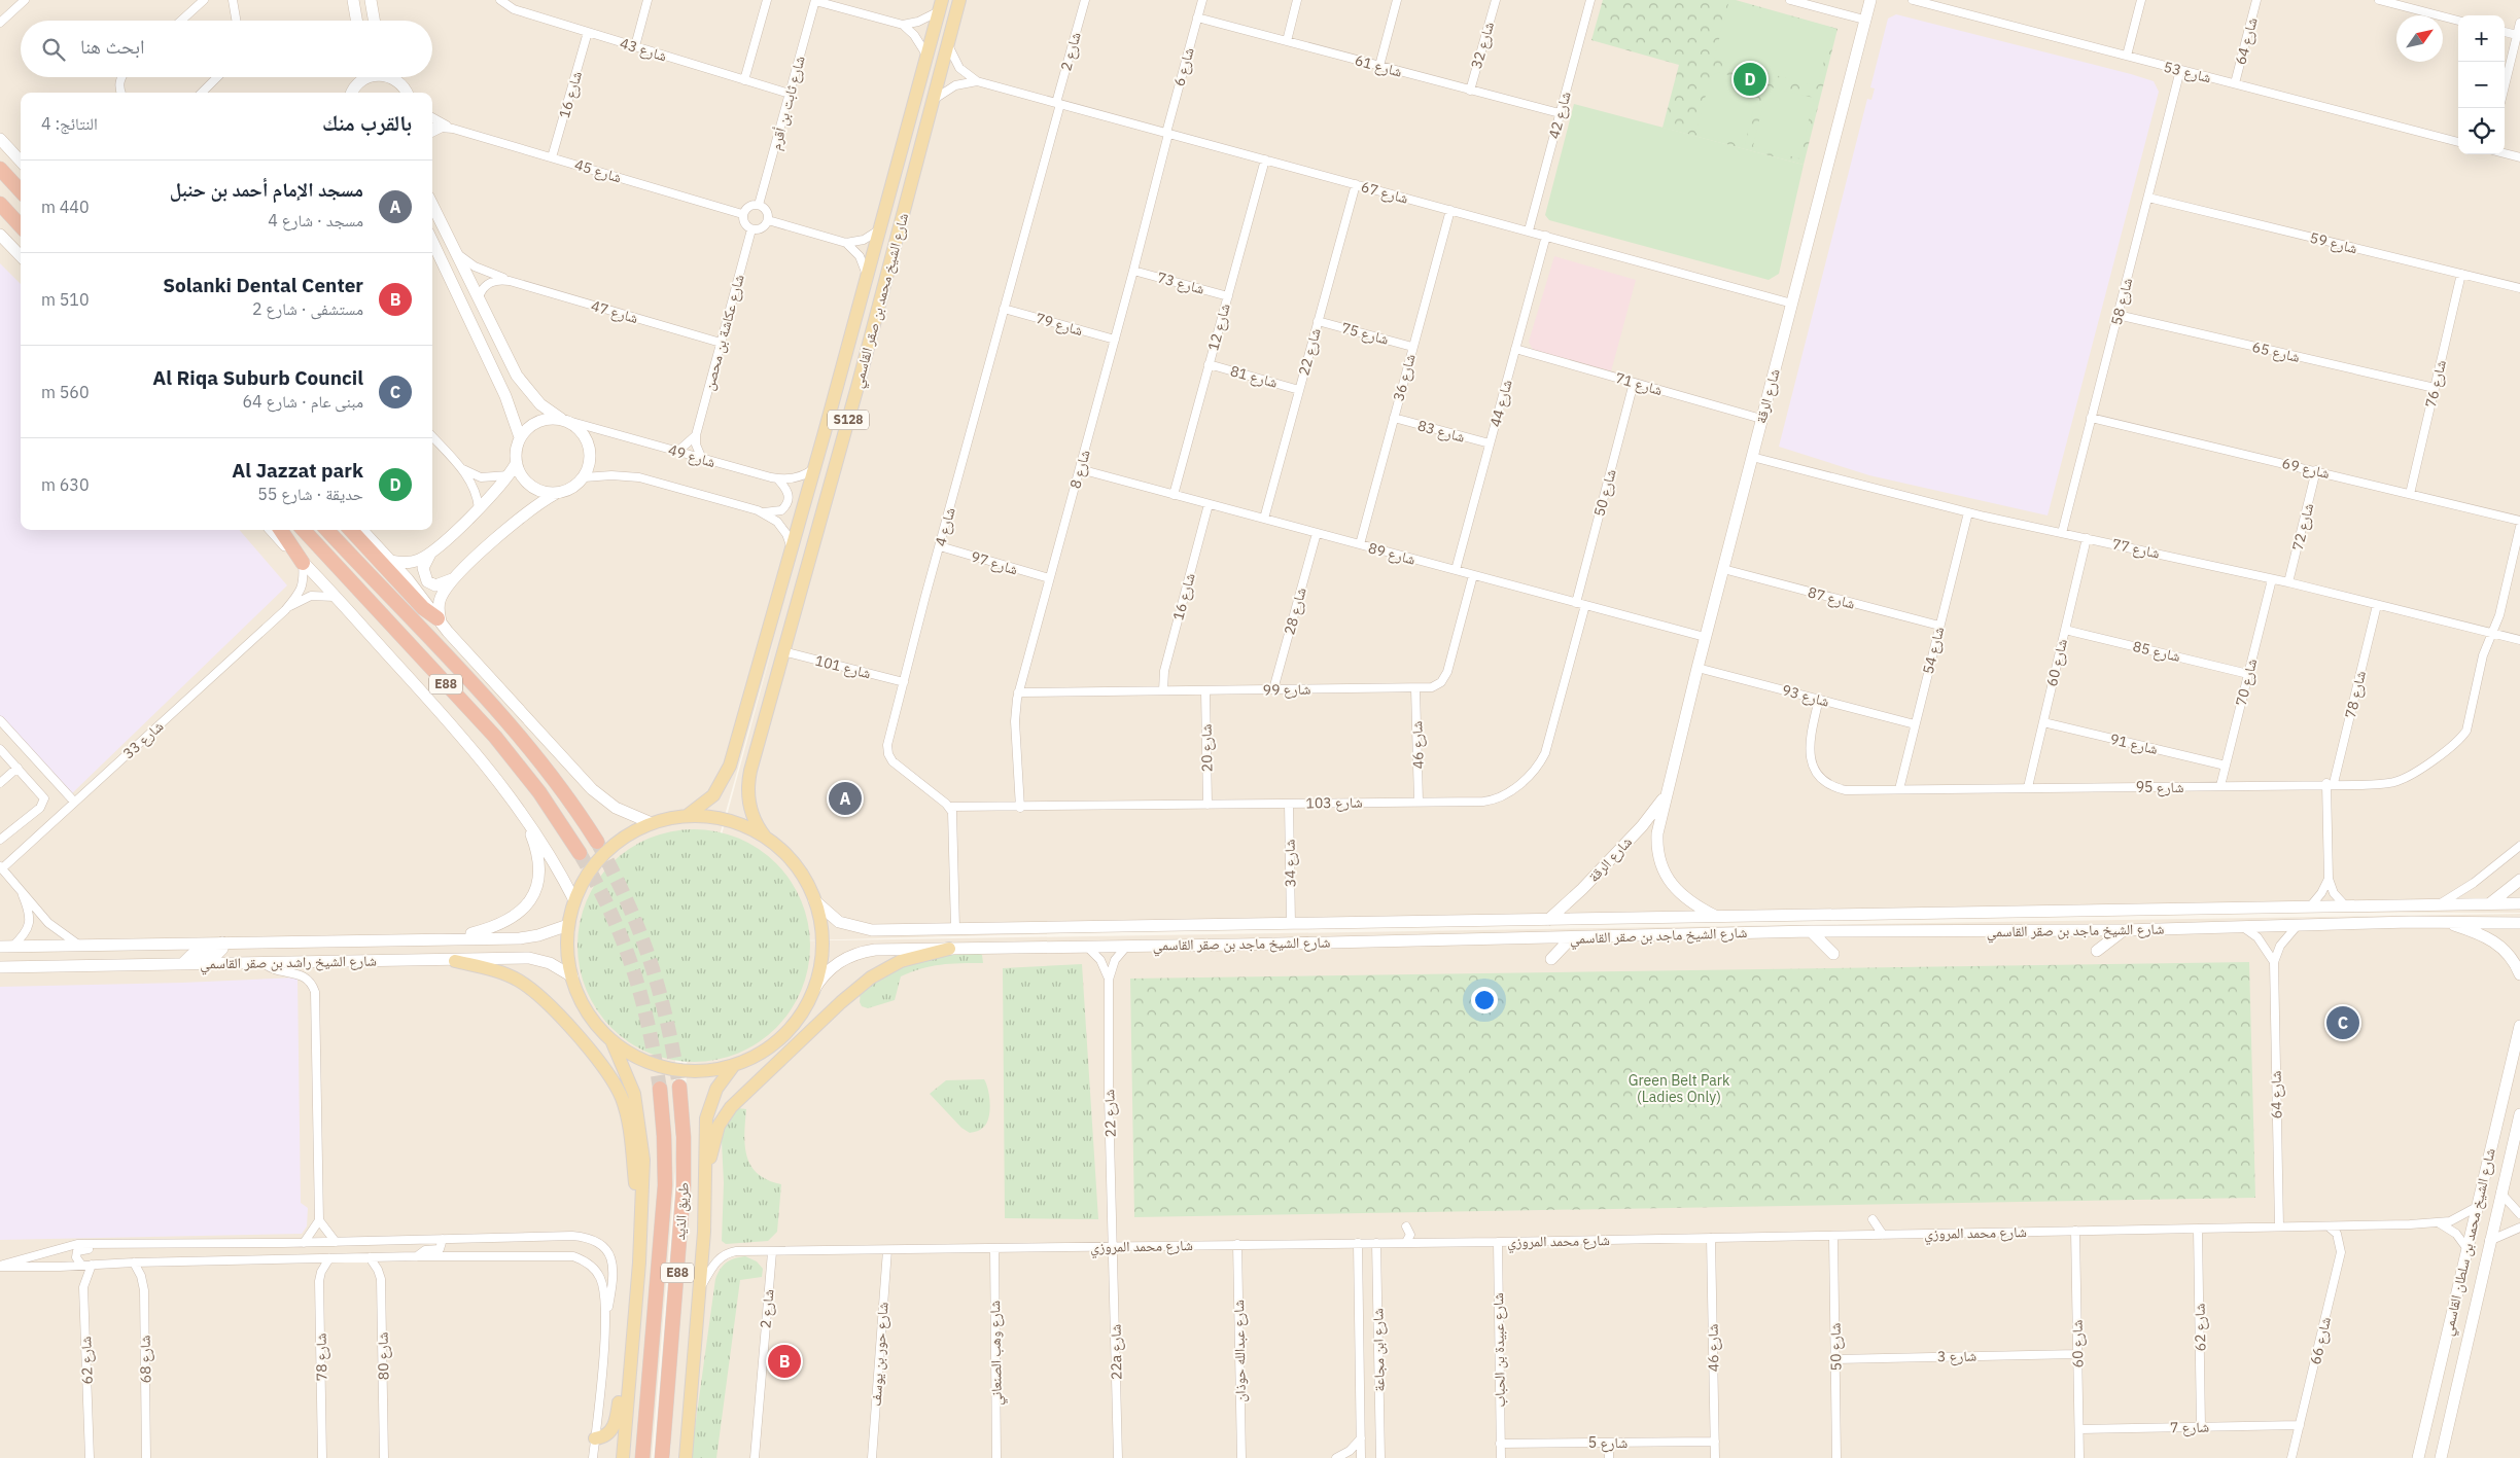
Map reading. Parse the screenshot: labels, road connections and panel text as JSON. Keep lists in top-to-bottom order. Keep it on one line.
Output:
{"streets":{"highway":["E88","طريق الذيد"],"main road":["شارع الشيخ محمد بن صقر القاسمي","شارع الرقة","S128","شارع الشيخ ماجد بن صقر القاسمي","شارع الشيخ راشد بن صقر القاسمي","شارع الشيخ محمد بن سلطان القاسمي"],"street":["شارع 64","شارع 32","شارع 43","شارع 2","شارع 61","شارع 6","شارع 53","شارع 16","شارع ثابت بن أقرم","شارع 42","شارع 45","شارع 67","شارع 59","شارع 73","شارع 58","شارع 47","شارع 79","شارع 12","شارع عكاشة بن محصن","شارع 75","شارع 22","شارع 65","شارع 81","شارع 36","شارع 71","شارع 76","شارع 44","شارع 83","شارع 49","شارع 69","شارع 8","شارع 50","شارع 4","شارع 72","شارع 77","شارع 89","شارع 97","شارع 87","شارع 28","شارع 54","شارع 85","شارع 60","شارع 101","شارع 70","شارع 99","شارع 78","شارع 93","شارع 33","شارع 91","شارع 46","شارع 20","شارع 95","شارع 103","شارع 34","شارع محمد المروزي","شارع 62","شارع 66","شارع ابن مجاعة","شارع عبيدة بن الحباب","شارع عبدالله حوذان","22a شارع","شارع وهب الصنعاني","شارع حور بن يوسف","شارع 80","شارع 3","شارع 68","شارع 7","شارع 5"]},"crossings":[["شارع 64","شارع 53"],["شارع 64","شارع الشيخ ماجد بن صقر القاسمي"],["شارع 64","شارع محمد المروزي"],["شارع 32","شارع 61"],["شارع 43","شارع 16"],["شارع 43","شارع ثابت بن أقرم"],["شارع 2","شارع 67"],["شارع 2","شارع 4"],["شارع 2","شارع محمد المروزي"],["شارع 61","شارع 6"],["شارع 61","شارع 42"],["شارع 6","شارع 67"],["شارع 6","شارع 8"],["شارع 53","شارع 58"],["شارع 16","شارع 45"],["شارع 16","شارع 89"],["شارع 16","شارع 99"],["شارع ثابت بن أقرم","شارع 45"],["شارع ثابت بن أقرم","شارع عكاشة بن محصن"],["شارع 42","شارع 67"],["شارع 45","شارع عكاشة بن محصن"],["شارع 67","شارع الشيخ محمد بن صقر القاسمي"],["شارع 67","شارع 12"],["شارع 67","شارع 22"],["شارع 67","شارع 36"],["شارع 67","شارع الرقة"],["شارع 67","شارع 44"],["شارع 67","شارع 8"],["شارع 67","شارع 4"],["شارع 59","شارع 58"],["شارع 59","شارع 76"],["شارع 73","شارع 12"],["شارع 73","شارع 8"],["شارع الشيخ محمد بن صقر القاسمي","شارع 49"],["شارع الشيخ محمد بن صقر القاسمي","شارع 101"],["شارع 58","شارع 65"],["شارع 58","شارع 69"],["شارع 58","شارع 77"],["شارع 47","شارع عكاشة بن محصن"],["شارع 79","شارع 8"],["شارع 79","شارع 4"],["شارع 12","شارع 81"],["شارع 12","شارع 89"],["شارع عكاشة بن محصن","شارع 49"],["شارع 75","شارع 22"],["شارع 75","شارع 36"],["شارع 22","شارع 81"],["شارع 22","شارع 89"],["شارع 22","شارع الشيخ ماجد بن صقر القاسمي"],["شارع 22","شارع محمد المروزي"],["شارع 22","22a شارع"],["شارع 65","شارع 76"],["شارع 36","شارع 83"],["شارع 36","شارع 89"],["شارع 71","شارع الرقة"],["شارع 71","شارع 44"],["شارع 71","شارع 50"],["شارع 76","شارع 69"],["شارع الرقة","شارع 77"],["شارع الرقة","شارع 89"],["شارع الرقة","شارع 87"],["شارع الرقة","شارع 93"],["شارع الرقة","شارع الشيخ ماجد بن صقر القاسمي"],["شارع 44","شارع 83"],["شارع 44","شارع 89"],["شارع 69","شارع 72"],["شارع 8","شارع 89"],["شارع 8","شارع 97"],["شارع 8","شارع 99"],["شارع 8","شارع 103"],["شارع 50","شارع 89"],["شارع 50","شارع محمد المروزي"],["شارع 50","شارع 3"],["شارع 4","شارع 97"],["شارع 4","شارع 101"],["شارع 4","شارع 103"],["شارع 72","شارع 77"],["شارع 77","شارع 54"],["شارع 77","شارع 60"],["شارع 77","شارع 70"],["شارع 77","شارع 78"],["شارع 77","شارع 95"],["شارع 89","شارع 28"],["شارع 89","شارع 99"],["شارع 89","شارع 103"],["شارع 87","شارع 54"],["شارع 28","شارع 99"],["شارع 54","شارع 93"],["شارع 54","شارع 95"],["شارع 85","شارع 60"],["شارع 85","شارع 70"],["شارع 60","شارع 91"],["شارع 60","شارع 95"],["شارع 60","شارع محمد المروزي"],["شارع 60","شارع 3"],["شارع 60","شارع 7"],["شارع 70","شارع 91"],["شارع 70","شارع 95"],["شارع 99","شارع 46"],["شارع 99","شارع 20"],["شارع 78","شارع 95"],["شارع 93","شارع 95"],["شارع 46","شارع 103"],["شارع 46","شارع محمد المروزي"],["شارع 46","شارع 5"],["شارع 20","شارع 103"],["شارع 103","شارع 34"],["شارع 34","شارع الشيخ ماجد بن صقر القاسمي"],["شارع محمد المروزي","شارع الشيخ محمد بن سلطان القاسمي"],["شارع محمد المروزي","شارع 62"],["شارع محمد المروزي","شارع 66"],["شارع محمد المروزي","شارع ابن مجاعة"],["شارع محمد المروزي","شارع عبيدة بن الحباب"],["شارع محمد المروزي","شارع عبدالله حوذان"],["شارع محمد المروزي","22a شارع"],["شارع محمد المروزي","شارع وهب الصنعاني"],["شارع محمد المروزي","شارع حور بن يوسف"],["شارع 62","شارع 7"],["شارع 66","شارع 7"],["شارع عبيدة بن الحباب","شارع 5"]],"parks":["Green Belt Park (Ladies Only)"],"north":"top right","page":{"map_buttons":["+","−"],"search":"ابحث هنا","pins":["D","A","C","B"],"heading":["بالقرب منك","النتائج: 4"],"list":[{"mark":"A","name":"مسجد الإمام أحمد بن حنبل","note":"مسجد · شارع 4","value":"440 m"},{"mark":"B","name":"Solanki Dental Center","note":"مستشفى · شارع 2","value":"510 m"},{"mark":"C","name":"Al Riqa Suburb Council","note":"مبنى عام · شارع 64","value":"560 m"},{"mark":"D","name":"Al Jazzat park","note":"حديقة · شارع 55","value":"630 m"}]}}
